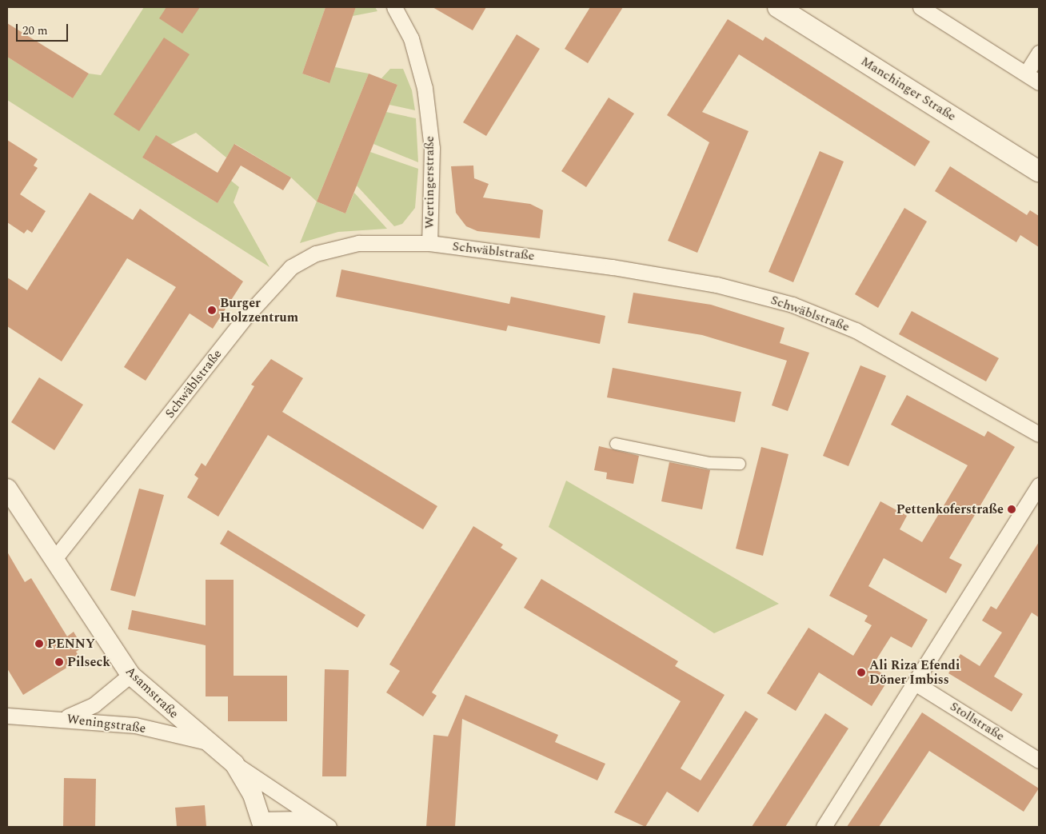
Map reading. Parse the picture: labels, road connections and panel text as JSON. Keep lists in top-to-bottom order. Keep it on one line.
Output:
{"streets":{"main road":["Manchinger Straße"],"street":["Wertingerstraße","Schwäblstraße","Asamstraße","Stollstraße","Weningstraße"]},"crossings":[["Wertingerstraße","Schwäblstraße"],["Schwäblstraße","Asamstraße"],["Asamstraße","Weningstraße"]],"places":["Burger Holzzentrum","Pettenkoferstraße","PENNY","Pilseck","Ali Riza Efendi Döner Imbiss"],"scale_bar":"20 m"}
